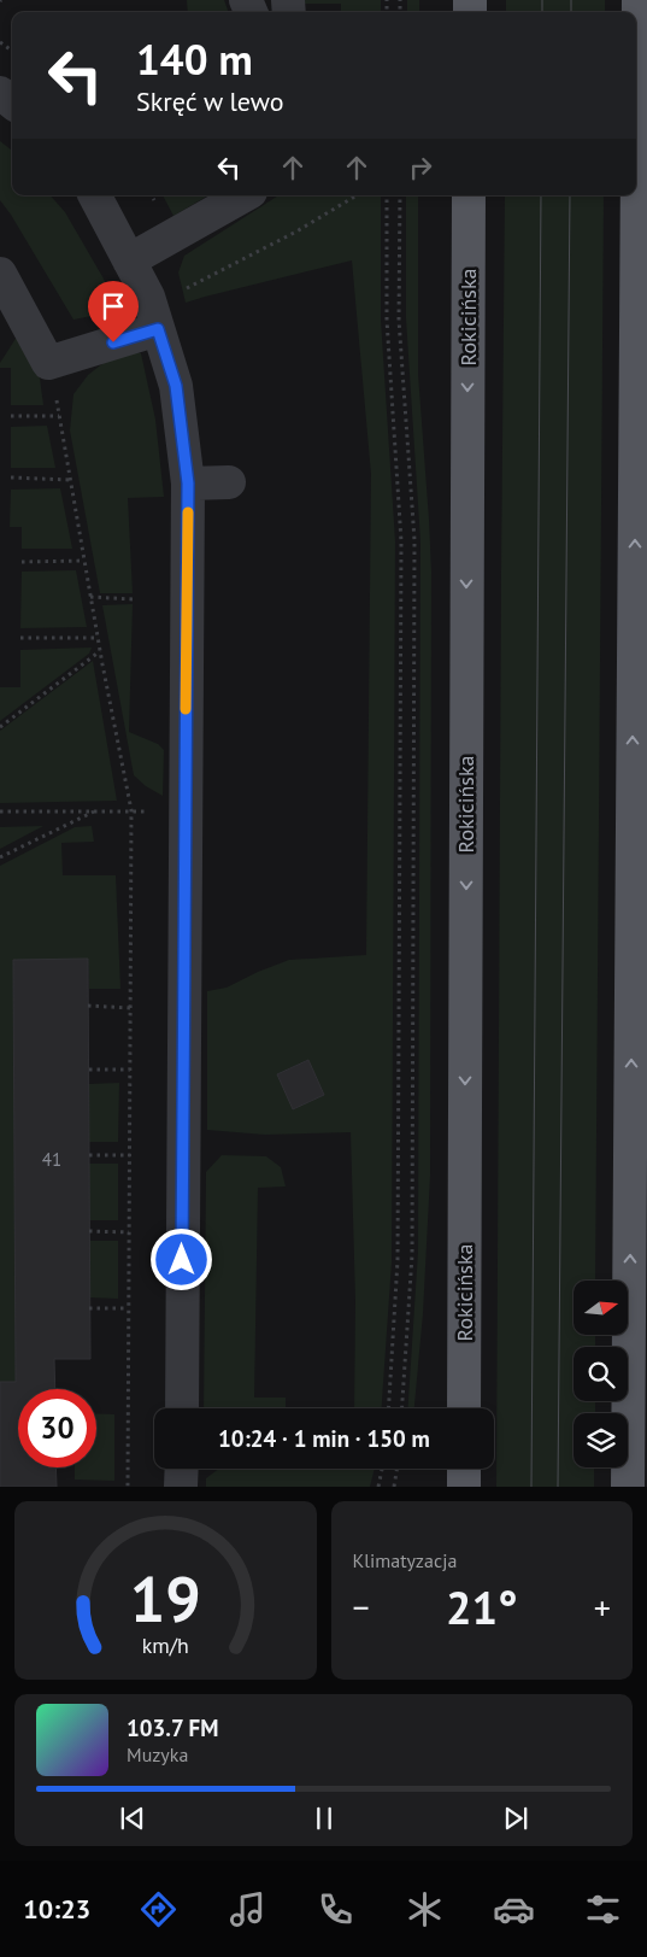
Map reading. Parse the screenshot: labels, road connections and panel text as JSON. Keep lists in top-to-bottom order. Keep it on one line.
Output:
{"streets":{"main road":["Rokicińska"]},"house_numbers":["41"],"north":"right","page":{"turn":["140 m","Skręć w lewo"],"limit":"30","trip":"10:24 · 1 min · 150 m","tile":"Klimatyzacja","heat":["−","21°","+"],"song":["103.7 FM","Muzyka"],"tabs":"10:23","gauge":["19","km/h"]}}
